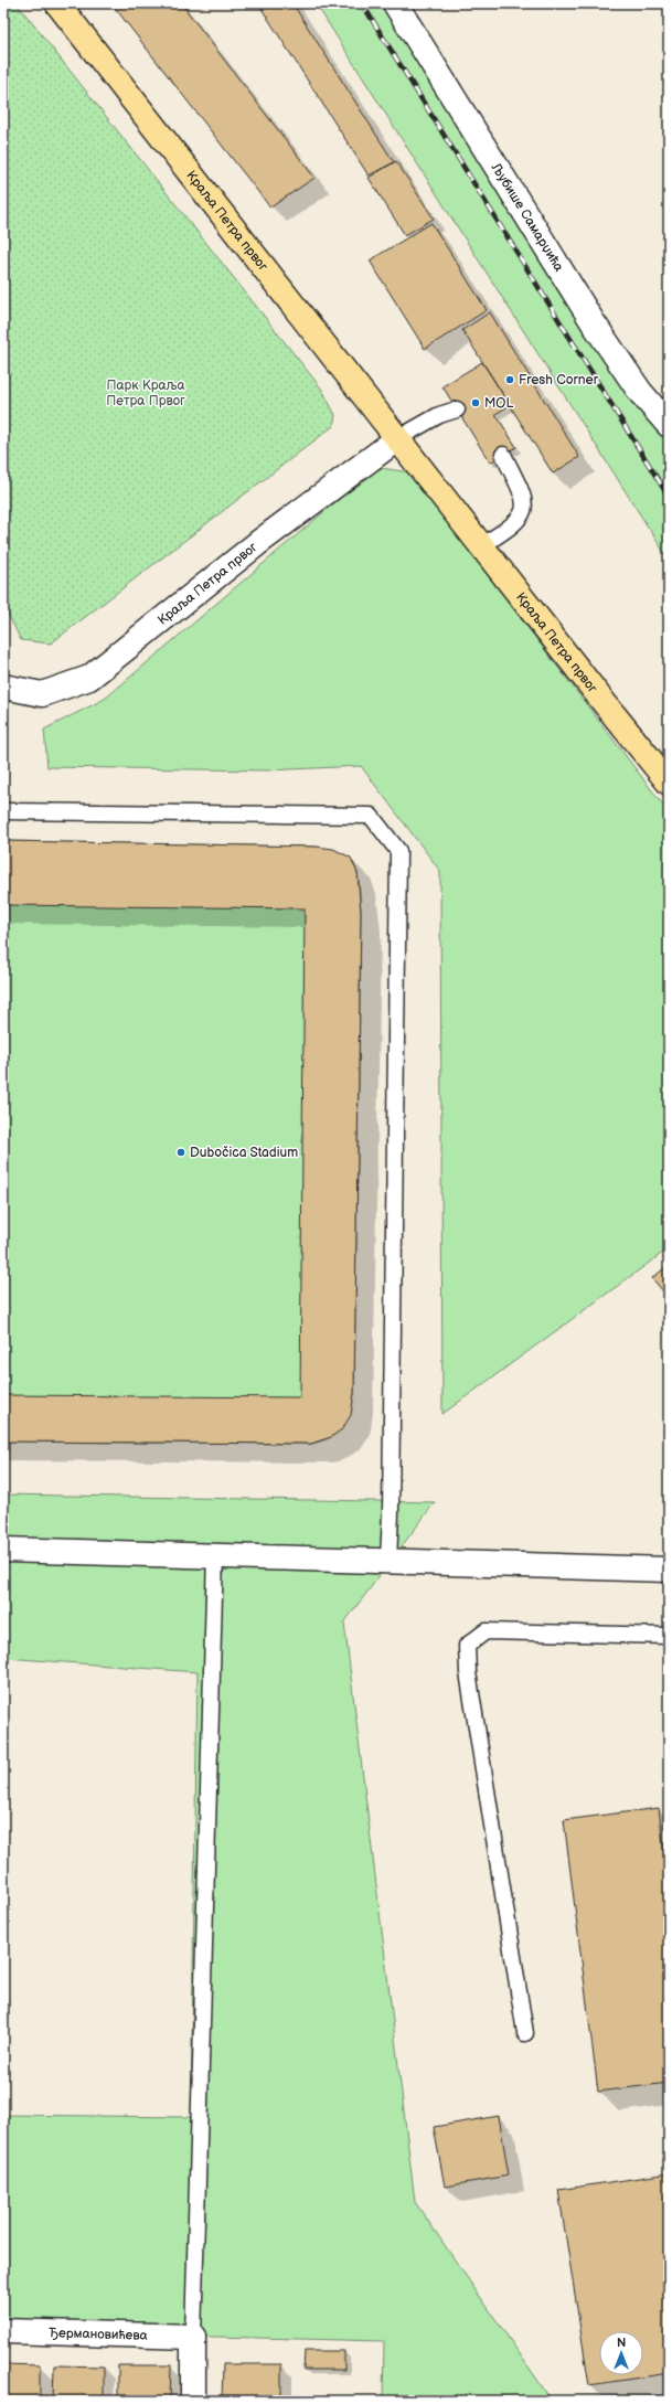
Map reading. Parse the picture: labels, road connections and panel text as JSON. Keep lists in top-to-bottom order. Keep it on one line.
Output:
{"streets":{"main road":["Краља Петра првог"],"street":["Љубише Самарџића","Ђермановићева"]},"parks":["Парк Краља Петра Првог"],"places":["Fresh Corner","MOL","Dubočica Stadium"],"north":"top"}
